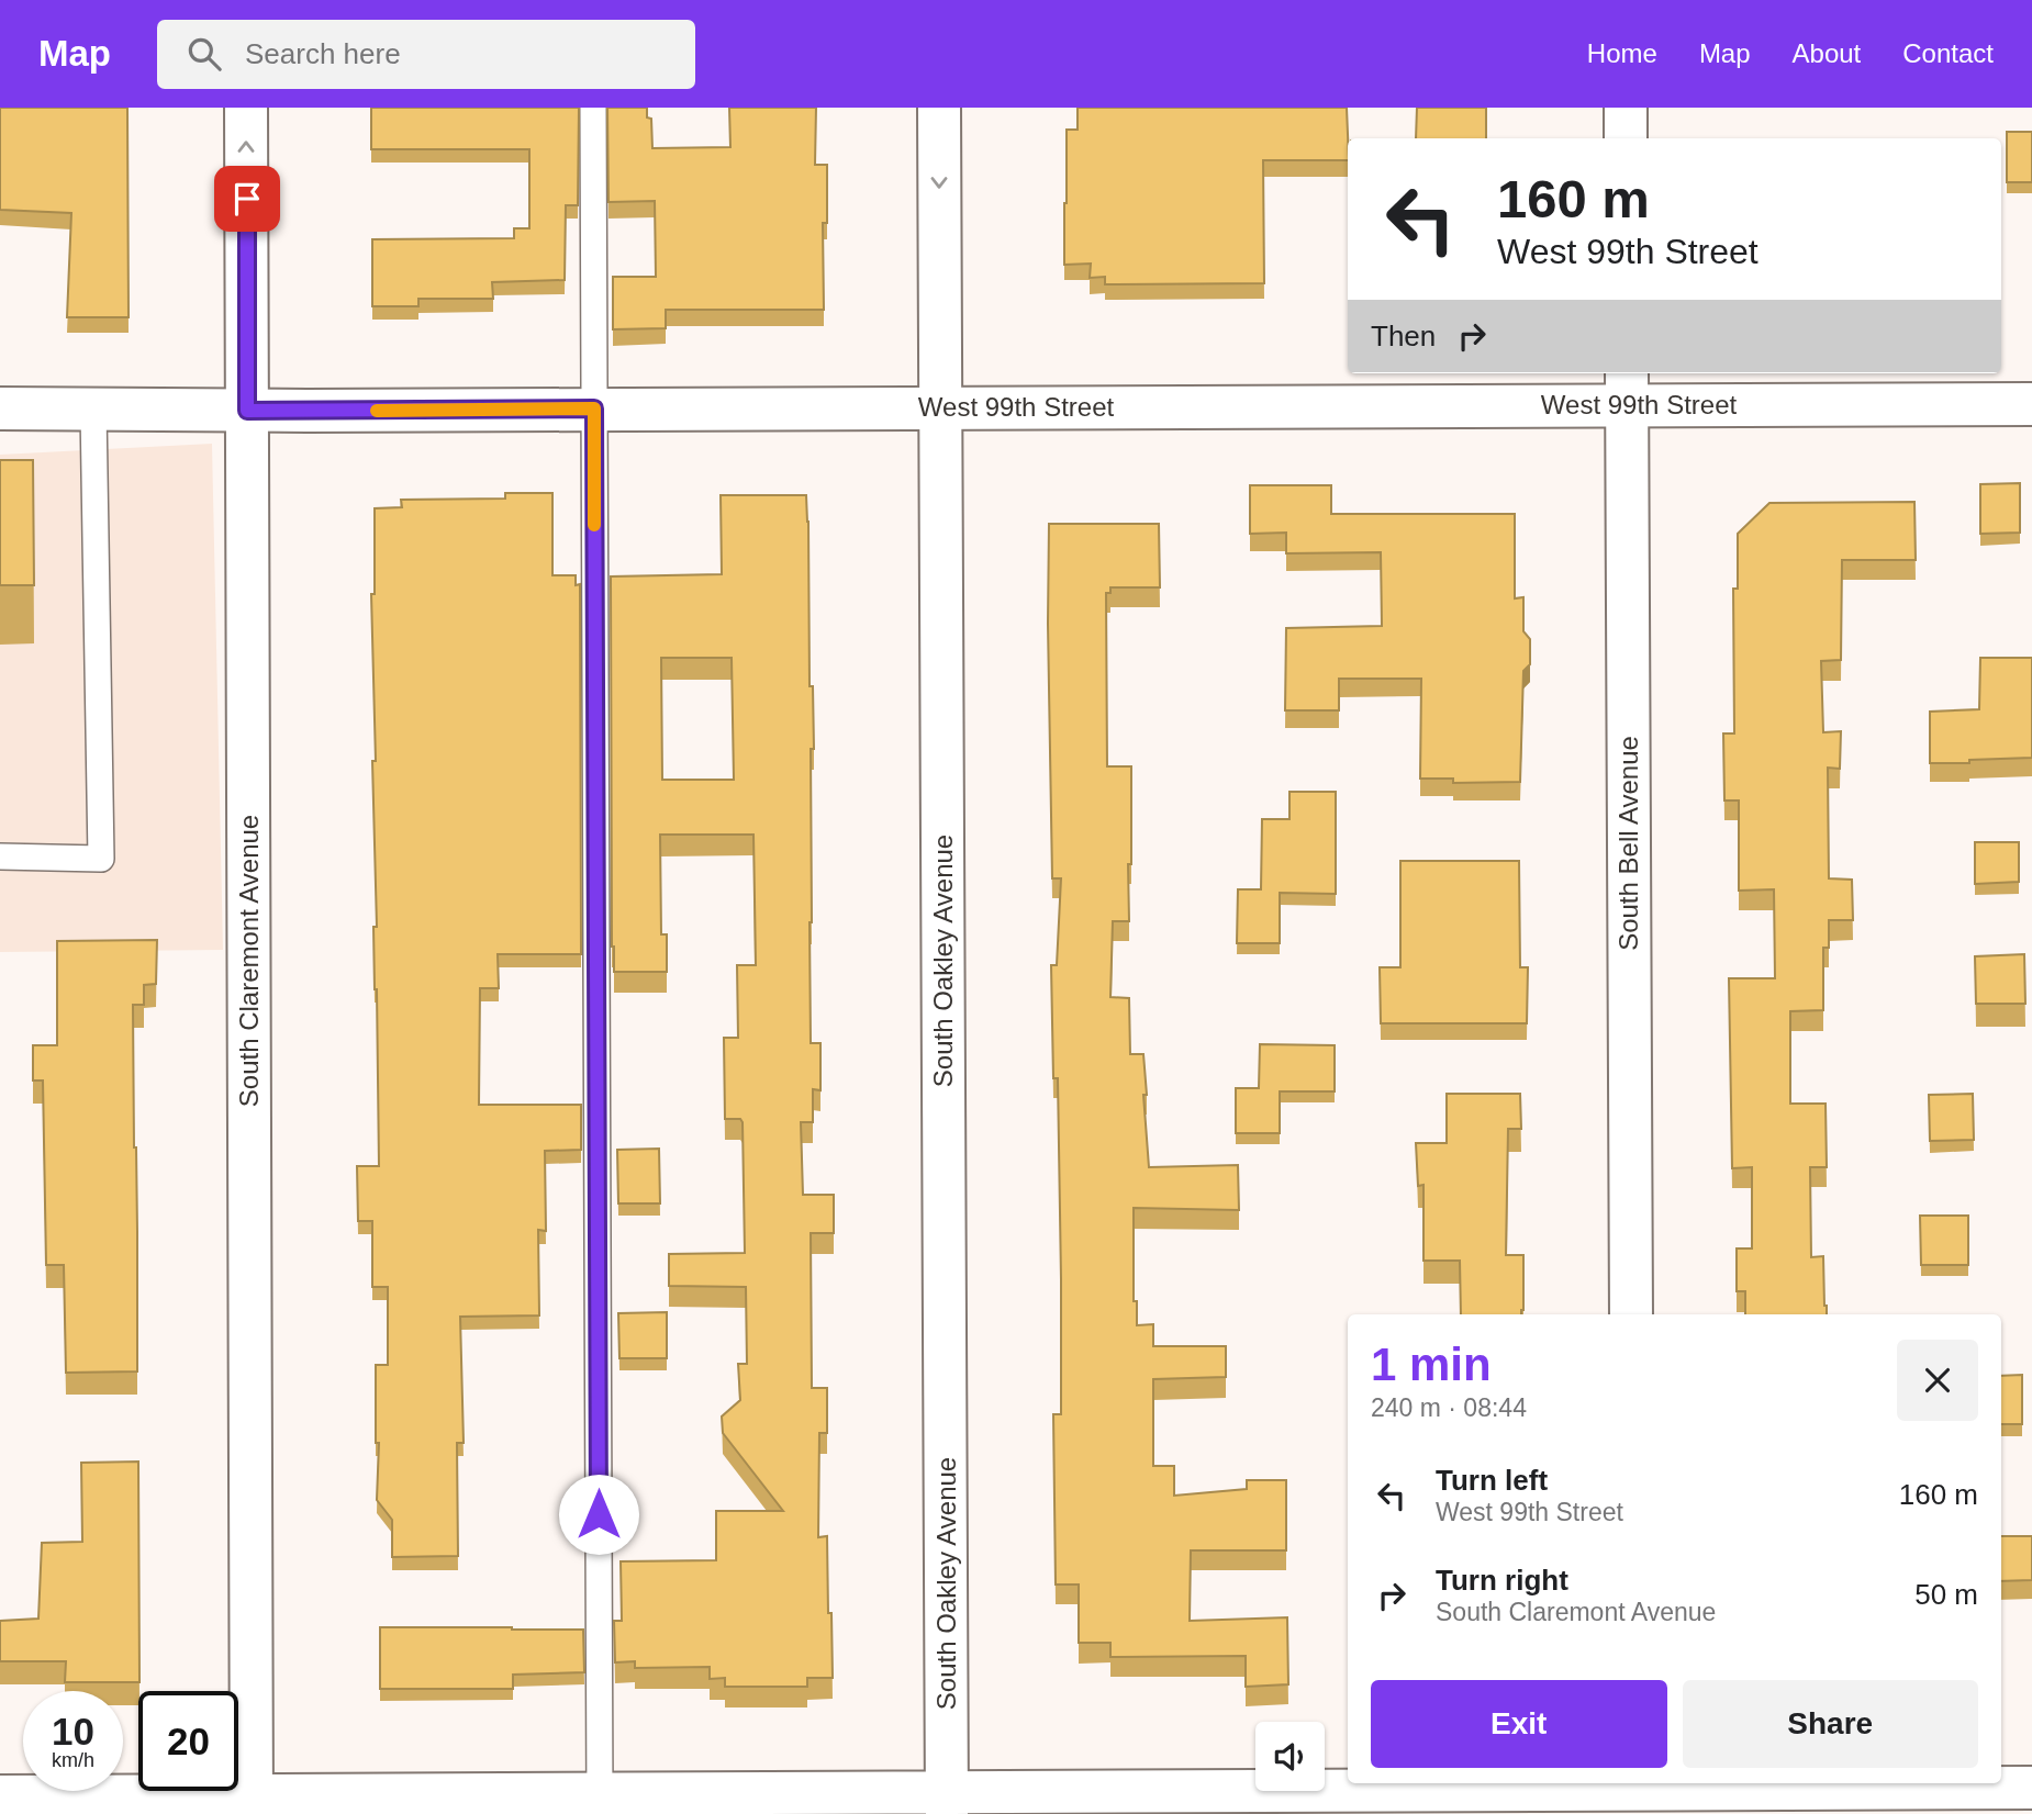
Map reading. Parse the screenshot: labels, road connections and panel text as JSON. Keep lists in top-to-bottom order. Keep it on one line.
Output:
{"streets":{"street":["West 99th Street","South Bell Avenue","South Claremont Avenue","South Oakley Avenue"]},"crossings":[["West 99th Street","South Bell Avenue"],["West 99th Street","South Claremont Avenue"],["West 99th Street","South Oakley Avenue"]],"page":{"header":"Map","search":"Search here","nav":["Home","Map","About","Contact"],"turn":["160 m","West 99th Street"],"then":"Then","heading":["1 min","240 m · 08:44"],"list":[{"name":"Turn left","note":"West 99th Street","value":"160 m"},{"name":"Turn right","note":"South Claremont Avenue","value":"50 m"}],"buttons":["Exit","Share"],"speed":"10 km/h","limit":"20"}}
